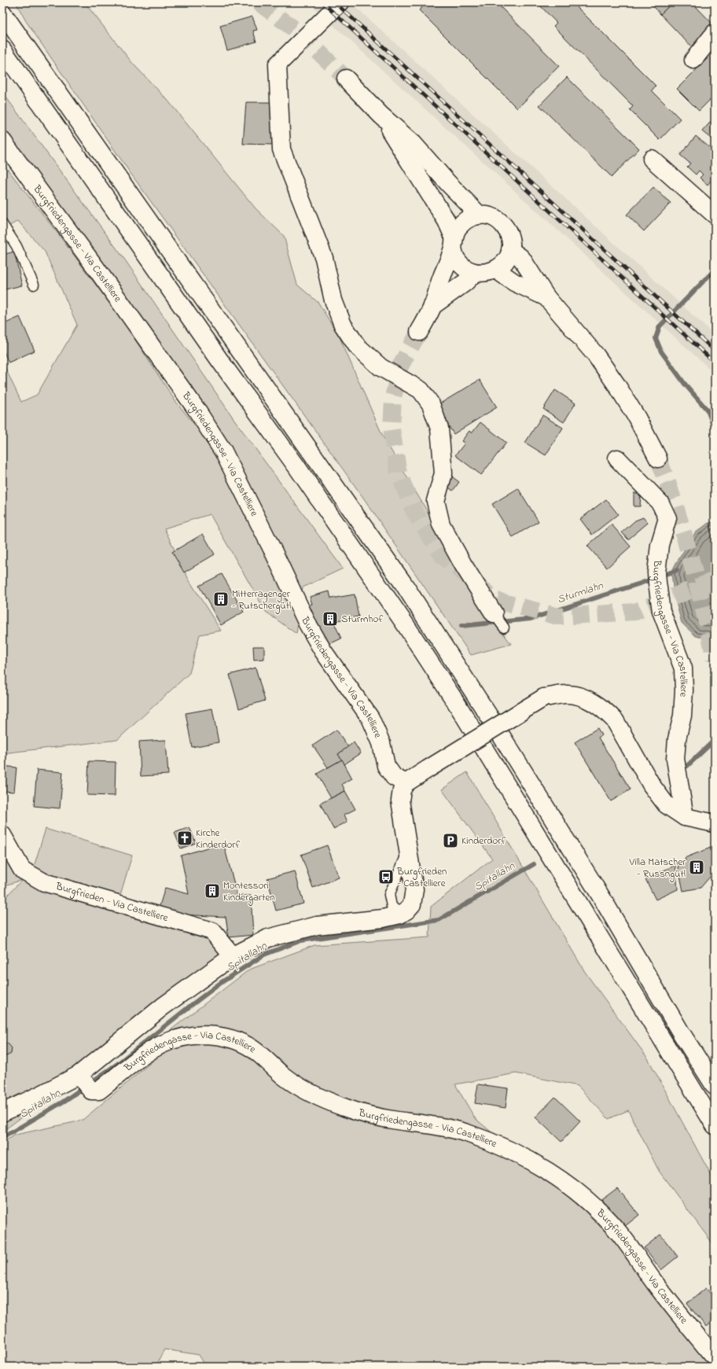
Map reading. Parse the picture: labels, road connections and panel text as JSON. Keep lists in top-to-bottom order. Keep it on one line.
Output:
{"streets":{"main road":["Burgfriedengasse - Via Castelliere","Burgfrieden - Via Castelliere"]},"water":["Sturmlahn","Spitallahn"],"places":{"building":["Mitterragenger - Rutschergütl","Sturmhof","Villa Matscher - Russngütl","Montessori Kindergarten"],"church":["Kirche Kinderdorf"],"parking":["Kinderdorf"],"bus stop":["Burgfrieden - Castelliere"]}}
